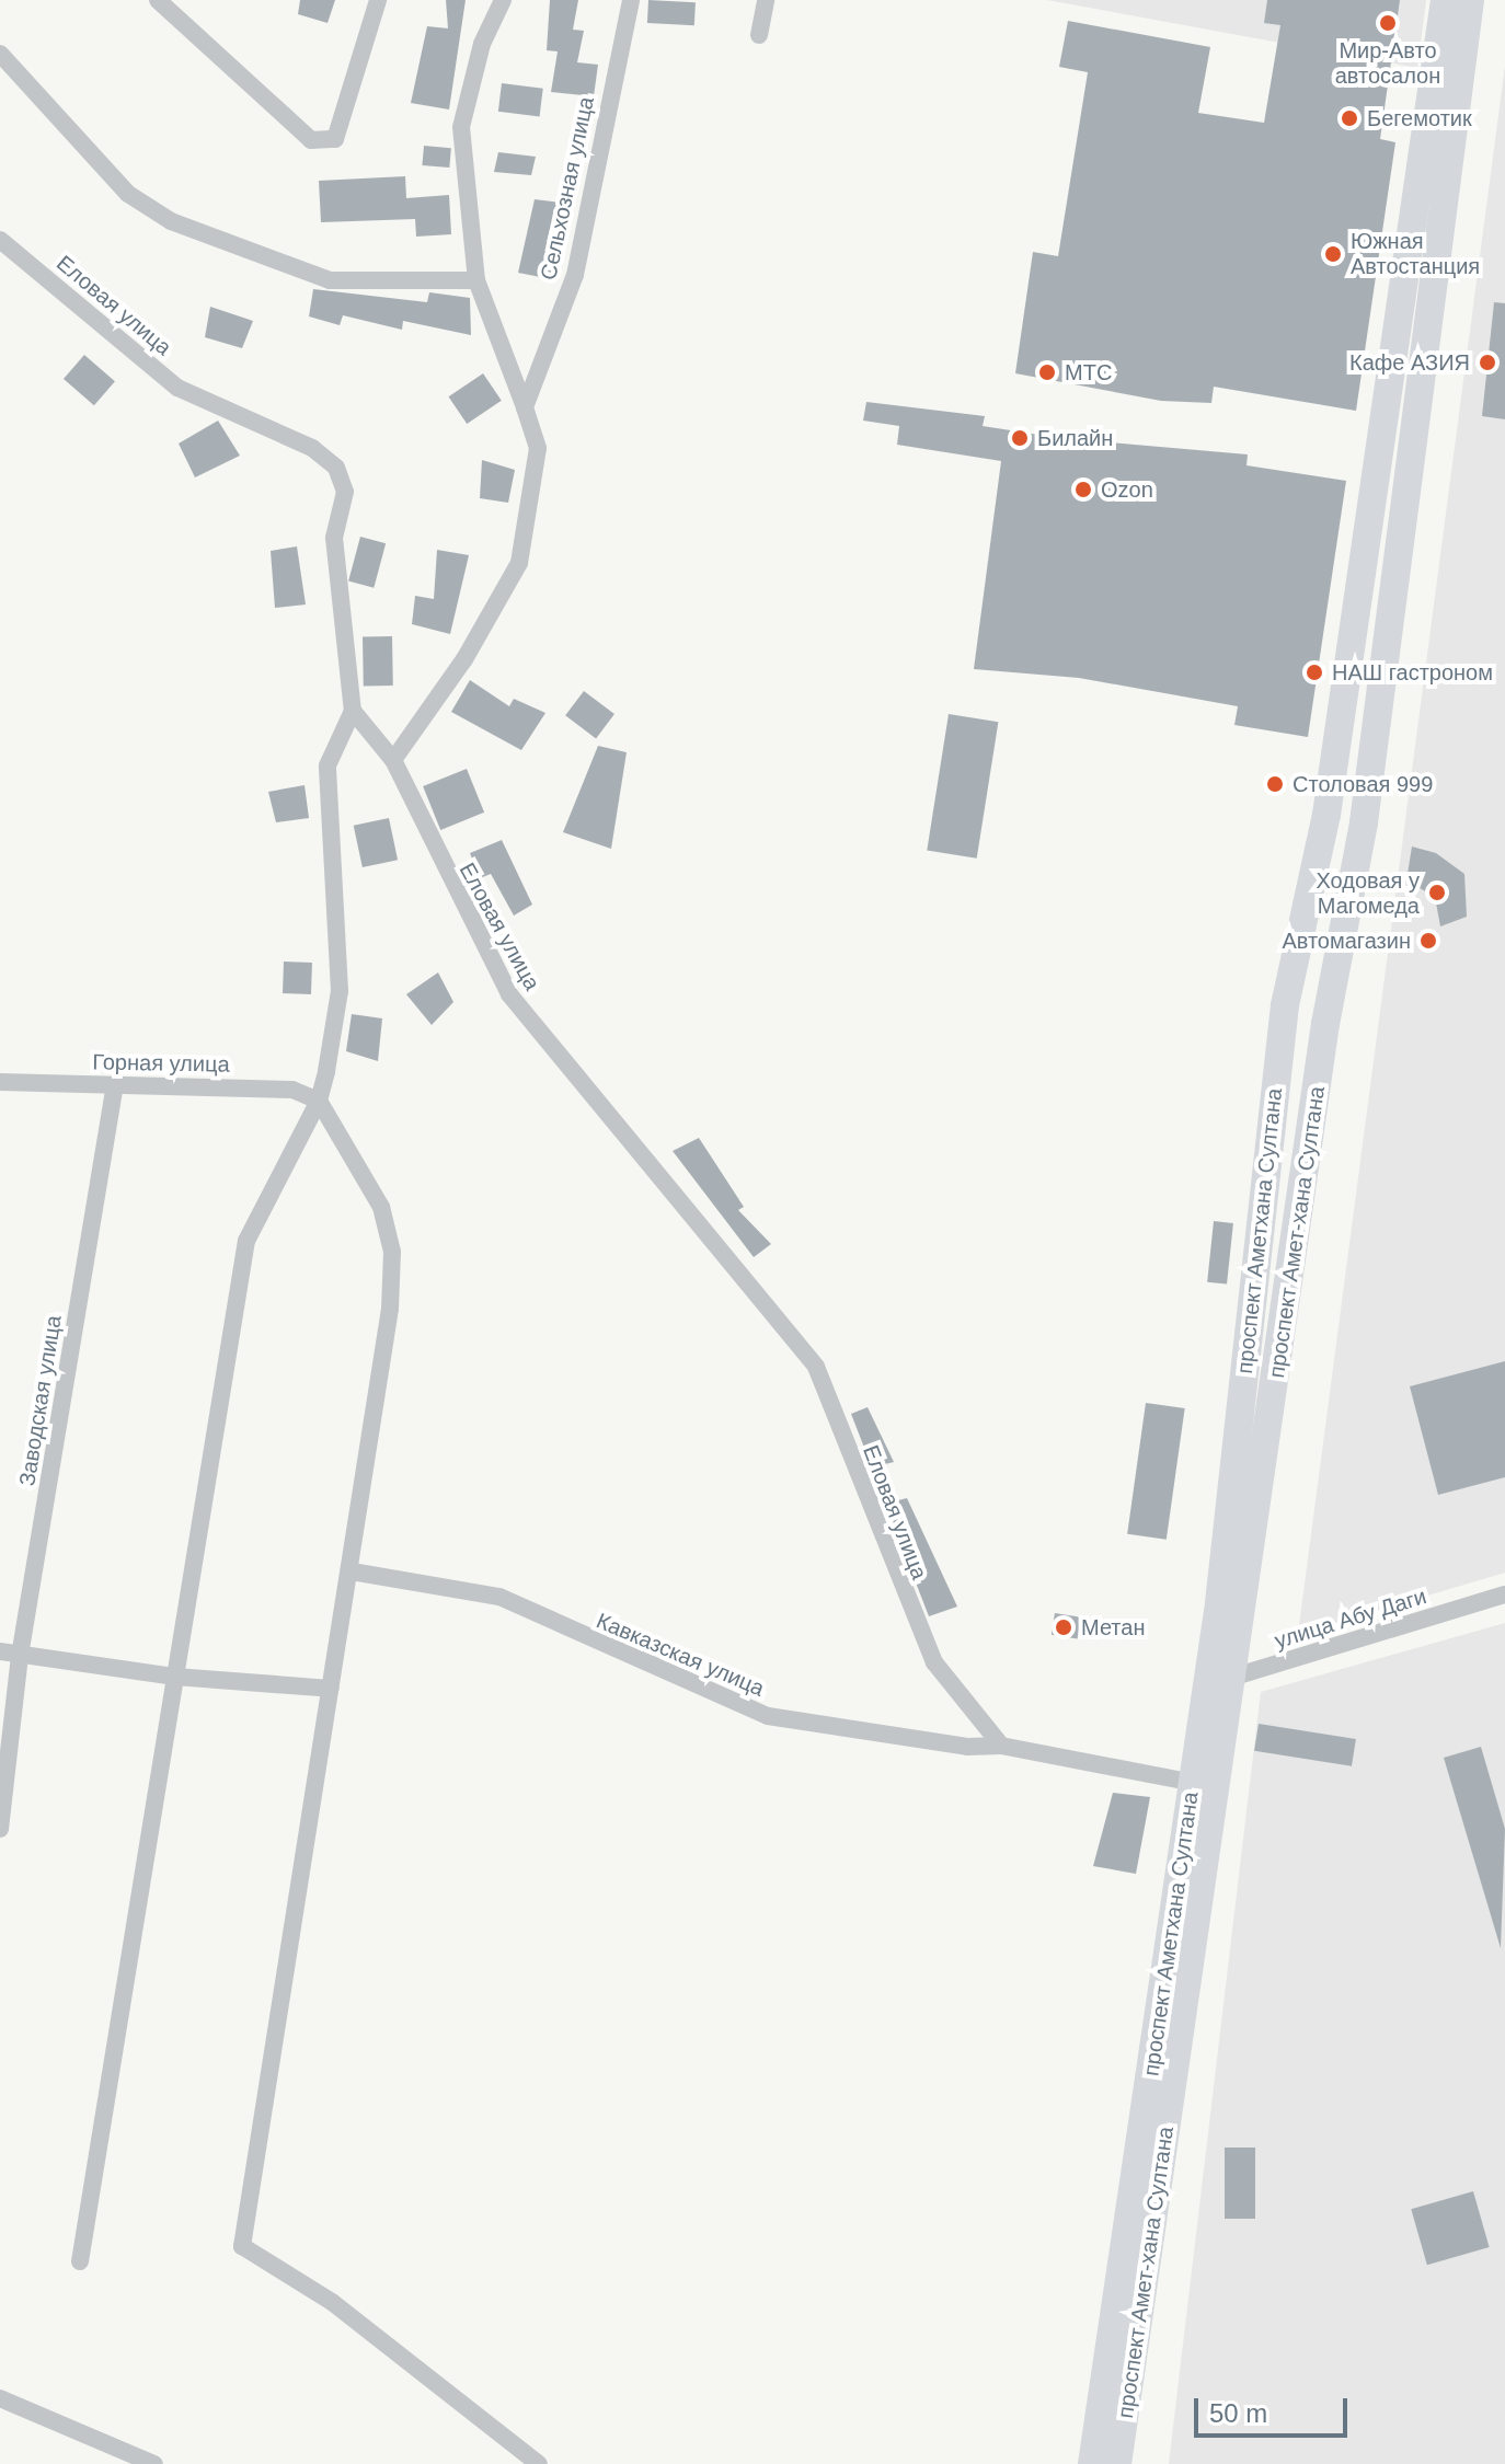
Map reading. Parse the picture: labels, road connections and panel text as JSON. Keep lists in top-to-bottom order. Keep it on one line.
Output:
{"streets":{"main road":["проспект Аметхана Султана","проспект Амет-хана Султана"],"street":["Сельхозная улица","Еловая улица","Горная улица","Заводская улица","улица Абу Даги","Кавказская улица"]},"crossings":[["Еловая улица","Кавказская улица"],["Горная улица","Заводская улица"],["проспект Аметхана Султана","проспект Амет-хана Султана"],["проспект Аметхана Султана","улица Абу Даги"],["проспект Аметхана Султана","Кавказская улица"],["проспект Амет-хана Султана","улица Абу Даги"],["проспект Амет-хана Султана","Кавказская улица"]],"places":["Мир-Авто автосалон","Бегемотик","Южная Автостанция","Кафе АЗИЯ","МТС","Билайн","Ozon","НАШ гастроном","Столовая 999","Ходовая у Магомеда","Автомагазин","Метан"],"scale_bar":"50 m"}
